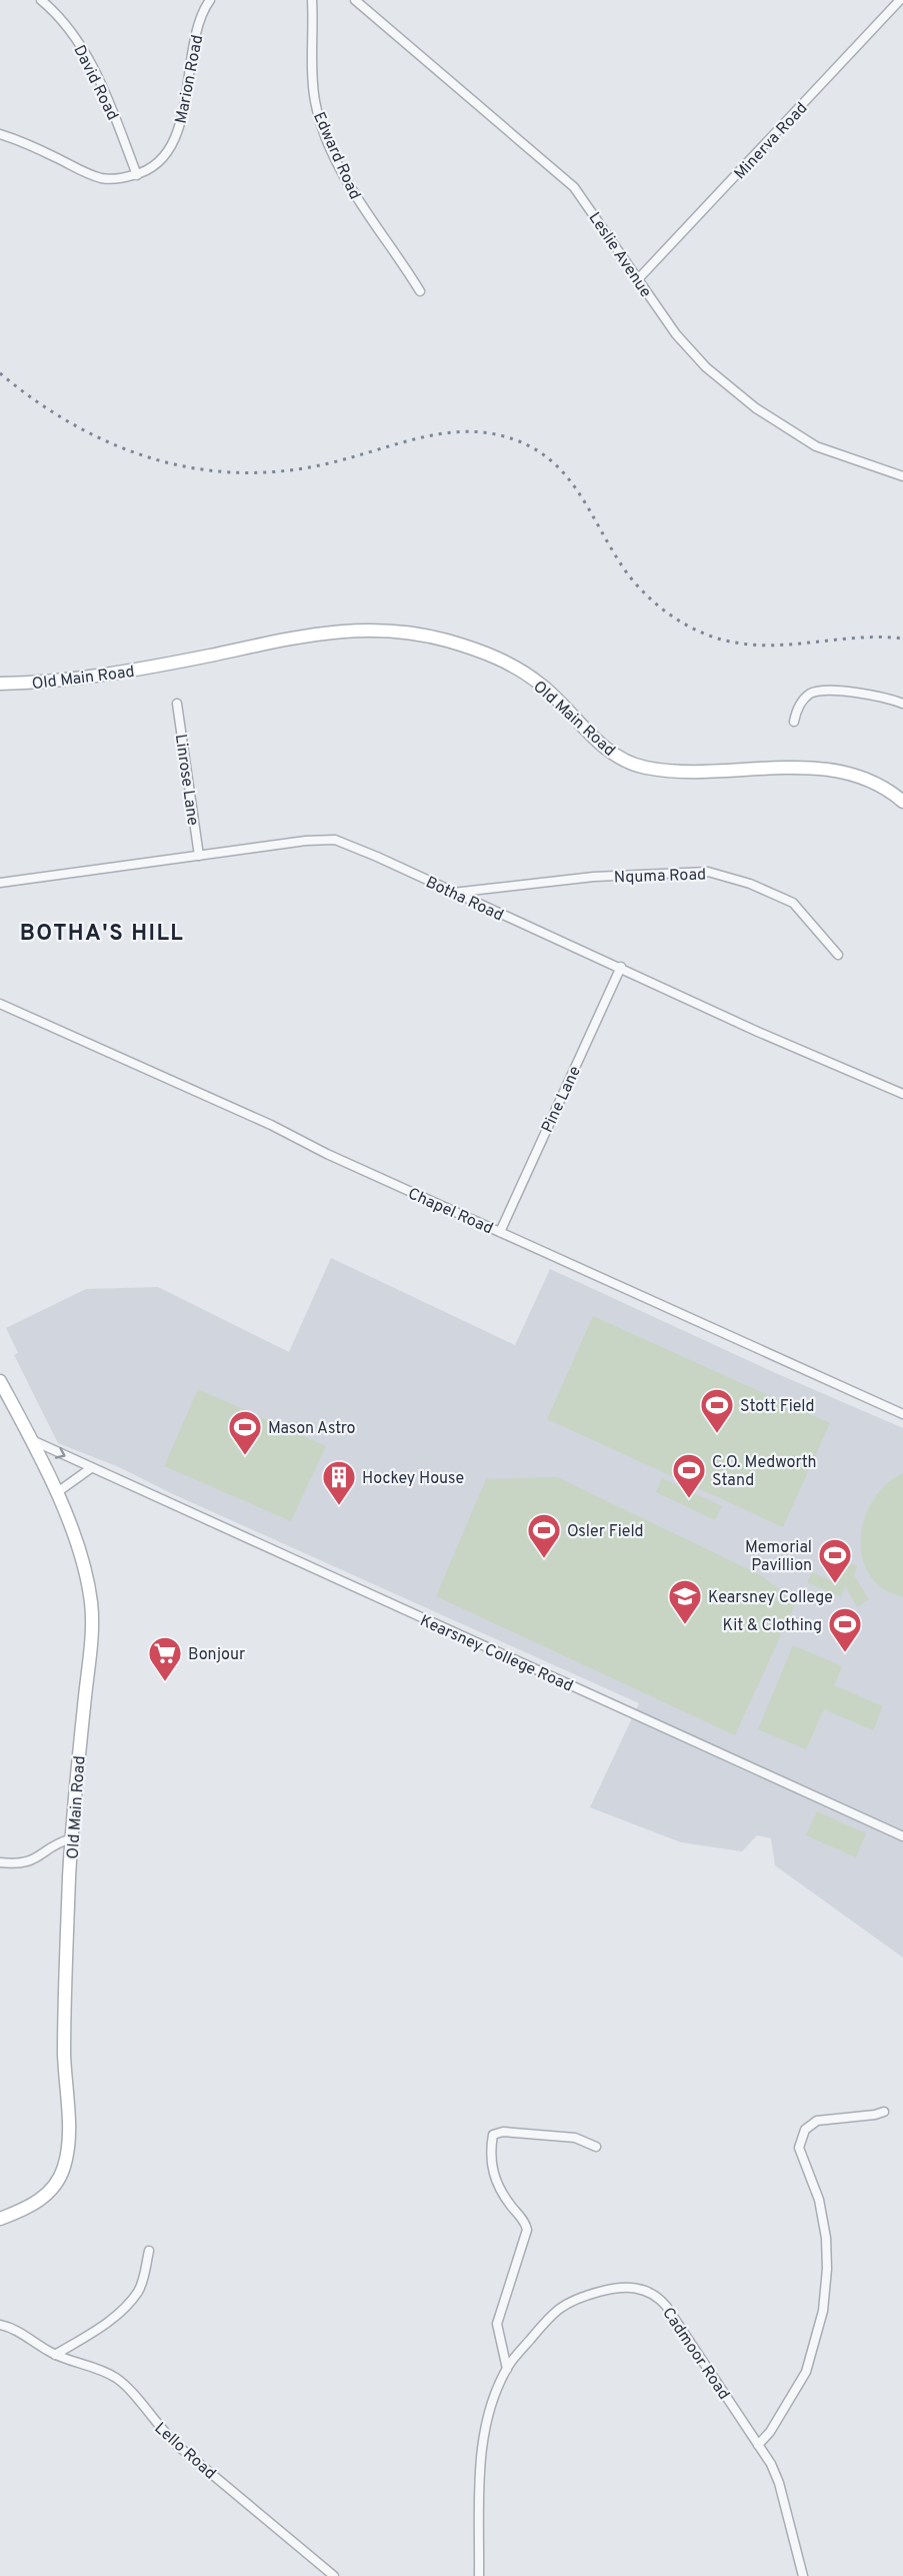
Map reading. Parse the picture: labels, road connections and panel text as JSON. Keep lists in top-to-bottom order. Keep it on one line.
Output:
{"streets":{"main road":["Old Main Road"],"street":["Marion Road","David Road","Minerva Road","Edward Road","Leslie Avenue","Linrose Lane","Nquma Road","Botha Road","Pine Lane","Chapel Road","Kearsney College Road","Cadmoor Road","Lello Road"]},"crossings":[["Marion Road","David Road"],["Minerva Road","Leslie Avenue"],["Old Main Road","Kearsney College Road"],["Linrose Lane","Botha Road"],["Nquma Road","Botha Road"],["Botha Road","Pine Lane"],["Pine Lane","Chapel Road"]],"districts":["BOTHA'S HILL"],"places":{"sports":["Stott Field","Mason Astro","C.O. Medworth Stand","Osler Field","Memorial Pavillion","Kit & Clothing"],"building":["Hockey House"],"school or university":["Kearsney College"],"supermarket":["Bonjour"]}}
